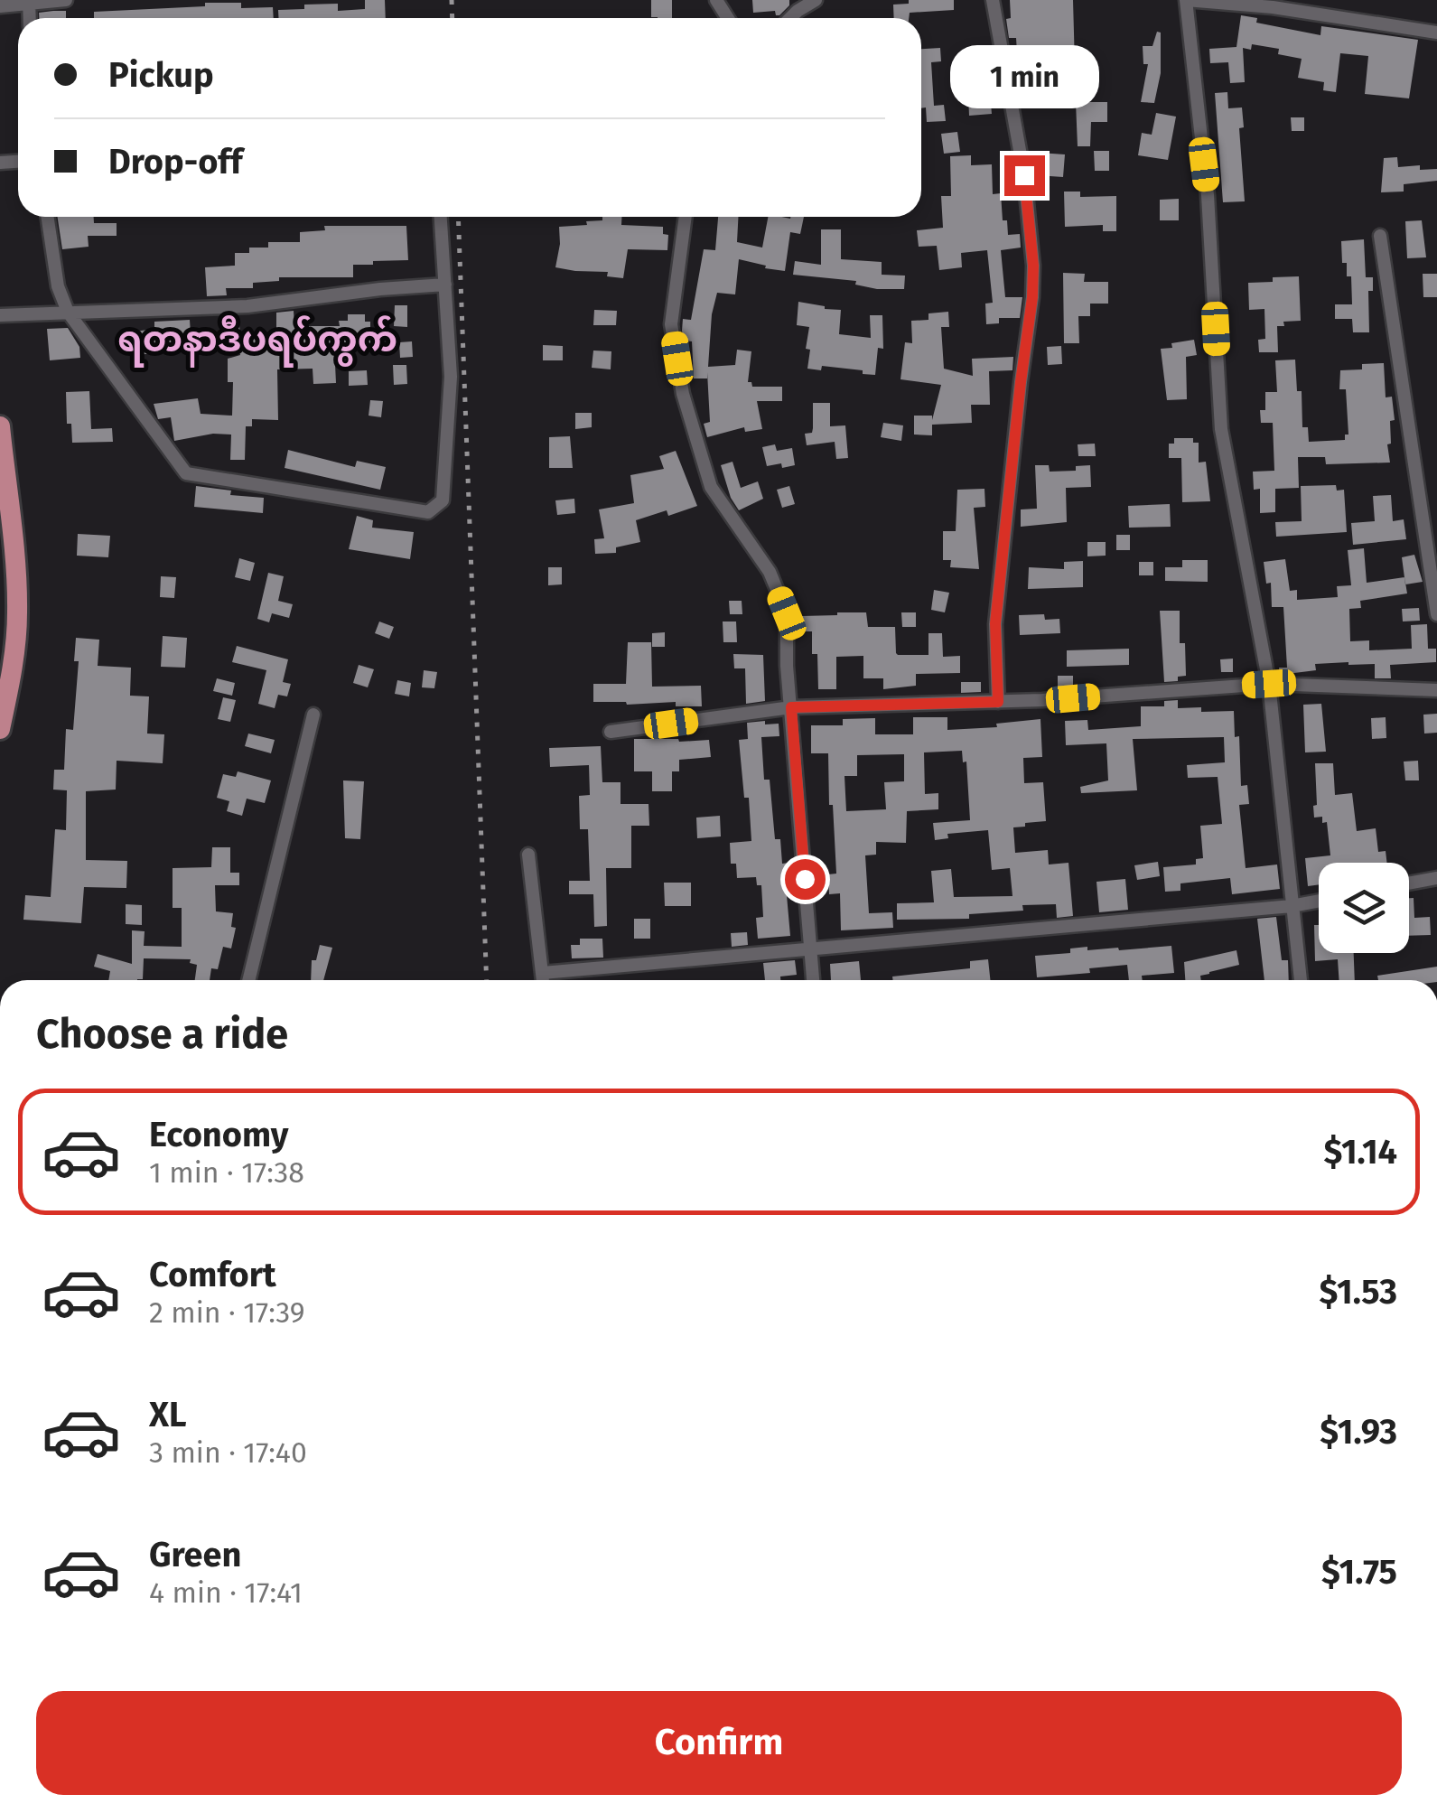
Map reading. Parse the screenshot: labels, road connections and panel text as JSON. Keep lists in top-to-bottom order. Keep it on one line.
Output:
{"districts":["ရတနာဒီပရပ်ကွက်"],"page":{"banner":["Pickup","Drop-off"],"bubble":"1 min","heading":"Choose a ride","list":[{"name":"Economy","note":"1 min · 17:38","value":"$1.14"},{"name":"Comfort","note":"2 min · 17:39","value":"$1.53"},{"name":"XL","note":"3 min · 17:40","value":"$1.93"},{"name":"Green","note":"4 min · 17:41","value":"$1.75"}],"buttons":"Confirm"}}
